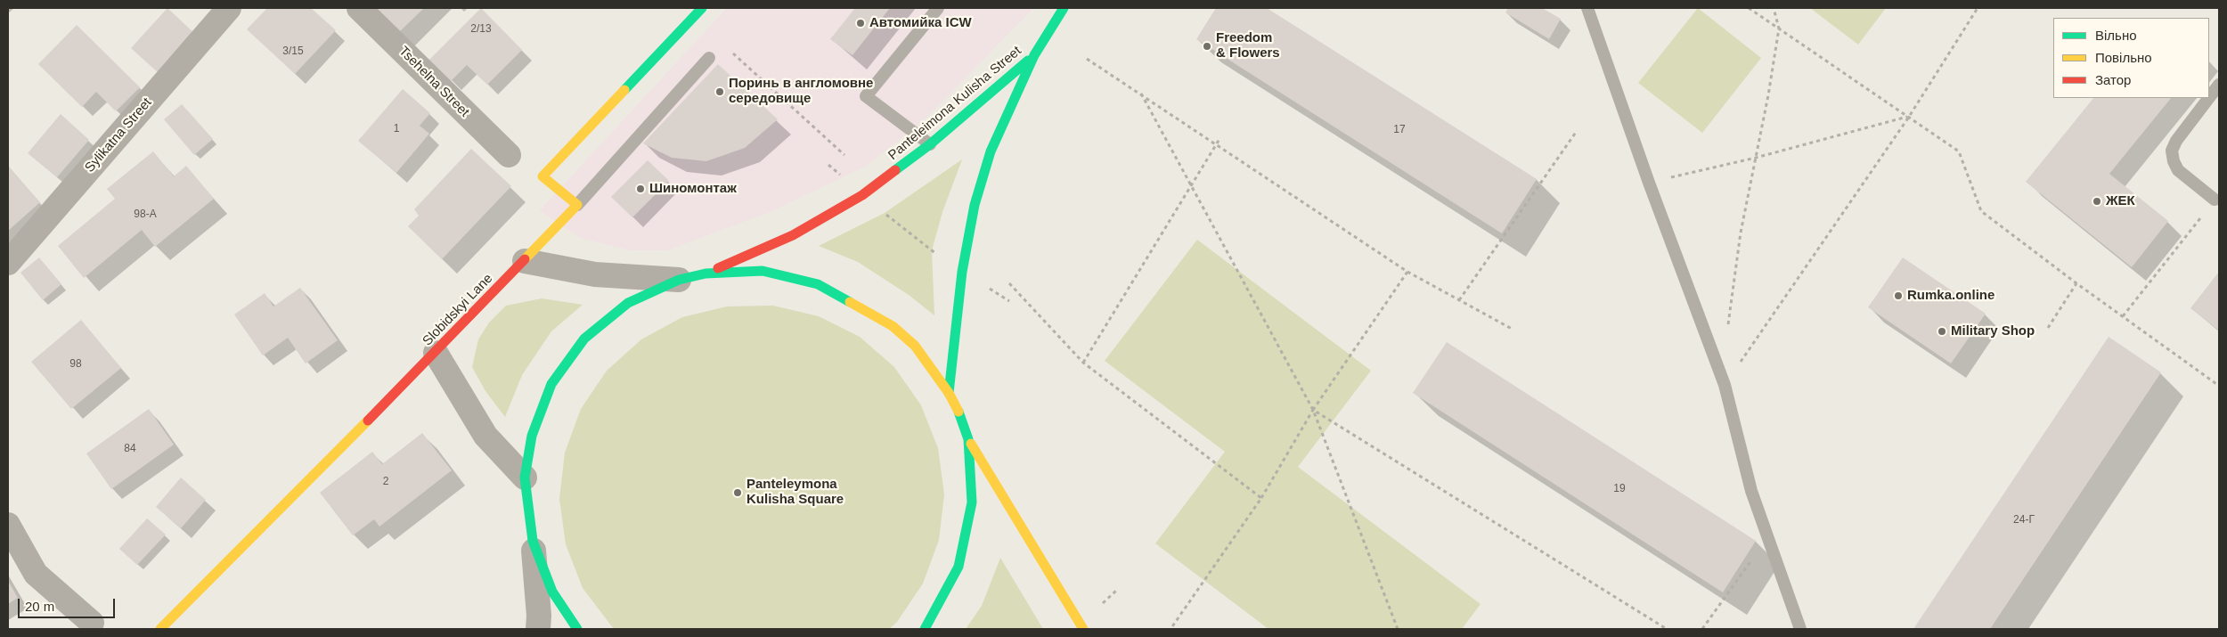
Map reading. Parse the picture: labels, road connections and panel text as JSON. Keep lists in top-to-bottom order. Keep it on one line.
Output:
{"streets":{"main road":["Panteleimona Kulisha Street","Slobidskyi Lane"],"street":["Tsehelna Street","Sylikatna Street"]},"places":["Автомийка ICW","Freedom & Flowers","Поринь в англомовне середовище","Шиномонтаж","ЖЕК","Rumka.online","Military Shop","Panteleymona Kulisha Square"],"house_numbers":["2/13","3/15","1","17","98-А","98","84","2","19","24-Г"],"legend":["Вільно","Повільно","Затор"],"scale_bar":"20 m"}
